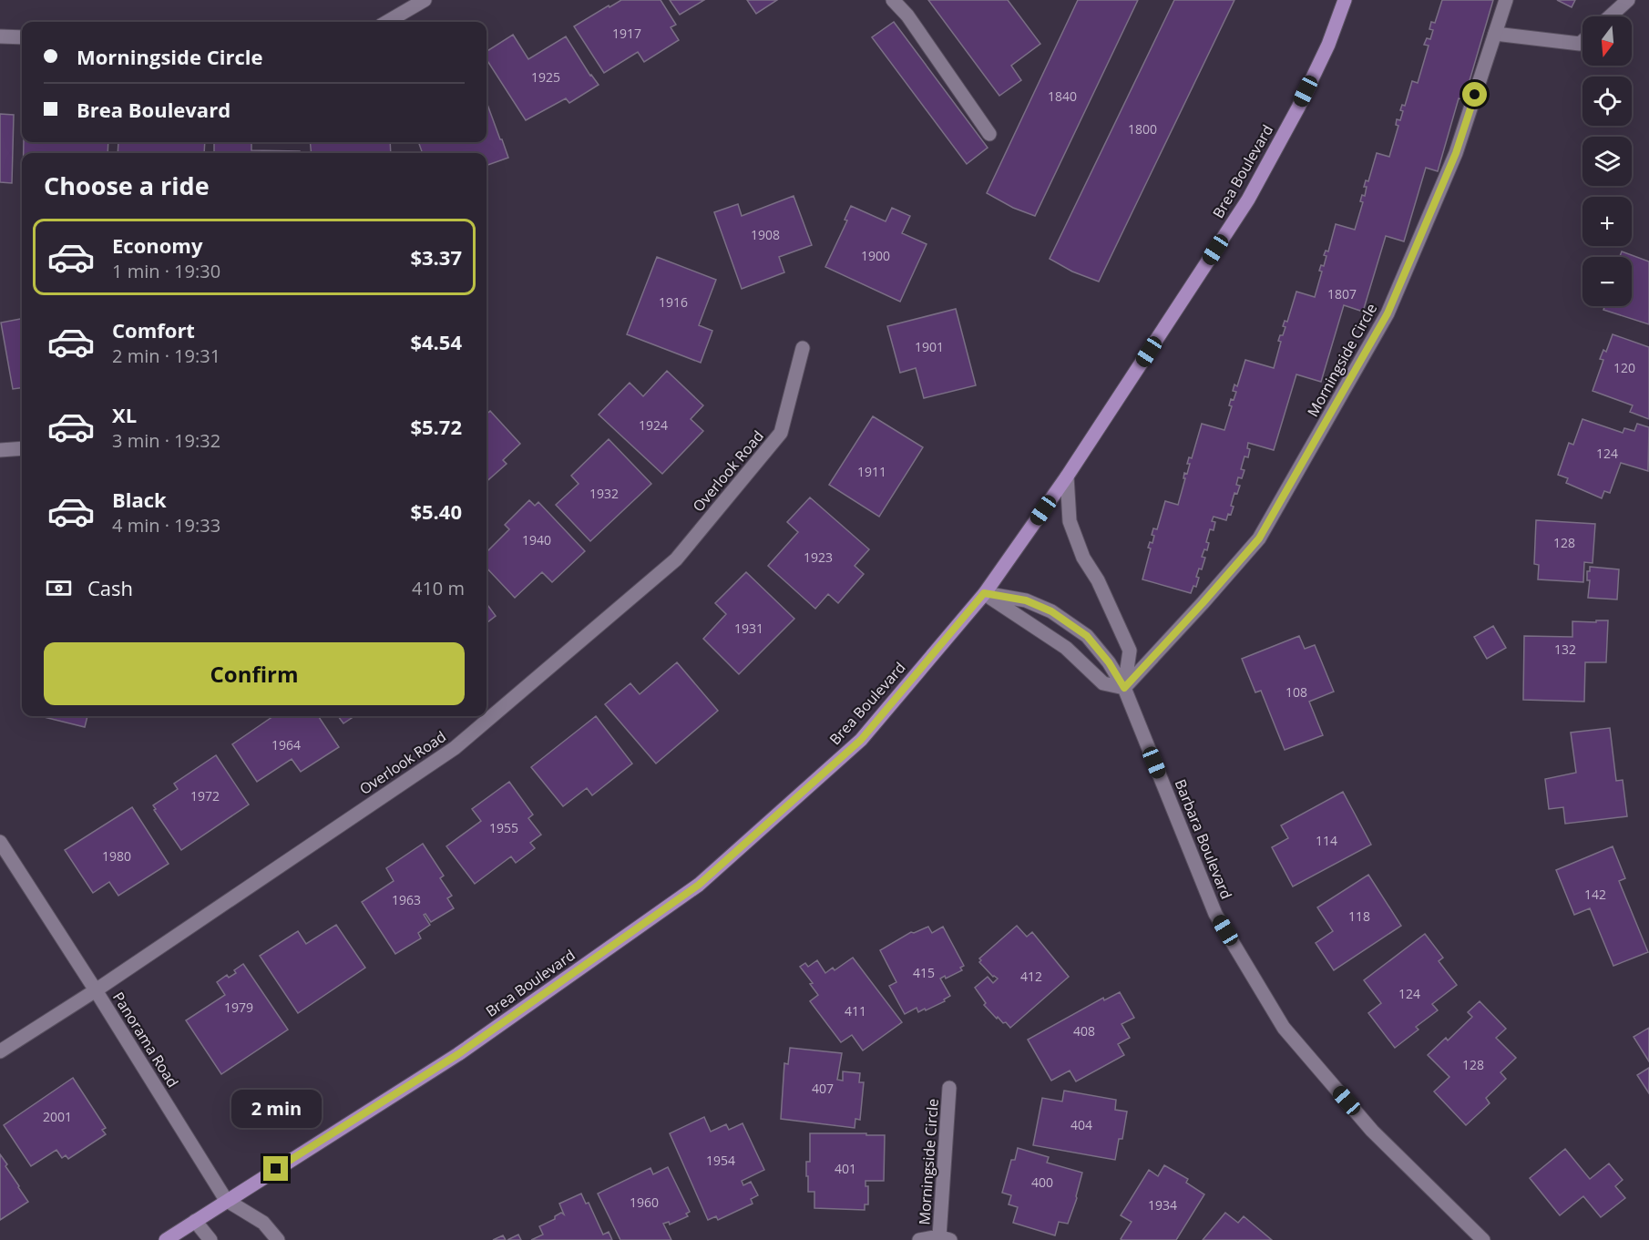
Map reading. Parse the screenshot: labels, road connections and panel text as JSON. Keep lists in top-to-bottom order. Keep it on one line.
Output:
{"streets":{"main road":["Brea Boulevard"],"street":["Morningside Circle","Overlook Road","Barbara Boulevard","Panorama Road"]},"crossings":[["Brea Boulevard","Barbara Boulevard"],["Brea Boulevard","Panorama Road"],["Morningside Circle","Barbara Boulevard"],["Overlook Road","Panorama Road"]],"house_numbers":["1917","1925","1840","1800","1908","1900","1807","1916","1901","120","1924","124","1911","1932","1940","128","1923","1931","132","108","1964","1972","1955","114","1980","142","1963","118","415","412","124","1979","411","408","128","407","2001","404","1954","401","400","1960","1934"],"north":"bottom","page":{"map_buttons":["+","−"],"banner":["Morningside Circle","Brea Boulevard"],"heading":"Choose a ride","list":[{"name":"Economy","note":"1 min · 19:30","value":"$3.37"},{"name":"Comfort","note":"2 min · 19:31","value":"$4.54"},{"name":"XL","note":"3 min · 19:32","value":"$5.72"},{"name":"Black","note":"4 min · 19:33","value":"$5.40"}],"pay":["Cash","410 m"],"buttons":"Confirm","bubble":"2 min"}}
